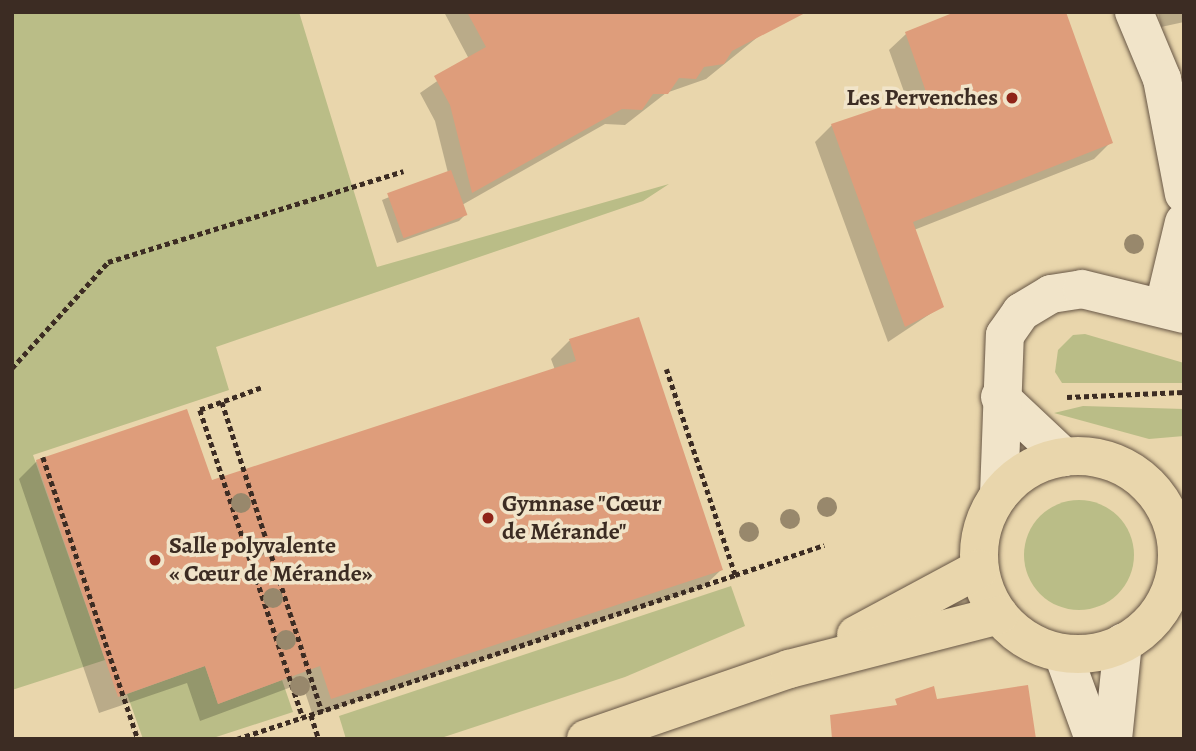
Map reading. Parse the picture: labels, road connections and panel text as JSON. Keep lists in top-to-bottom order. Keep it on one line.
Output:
{"places":["Les Pervenches","Gymnase \"Cœur de Mérande\"","Salle polyvalente « Cœur de Mérande»"]}
